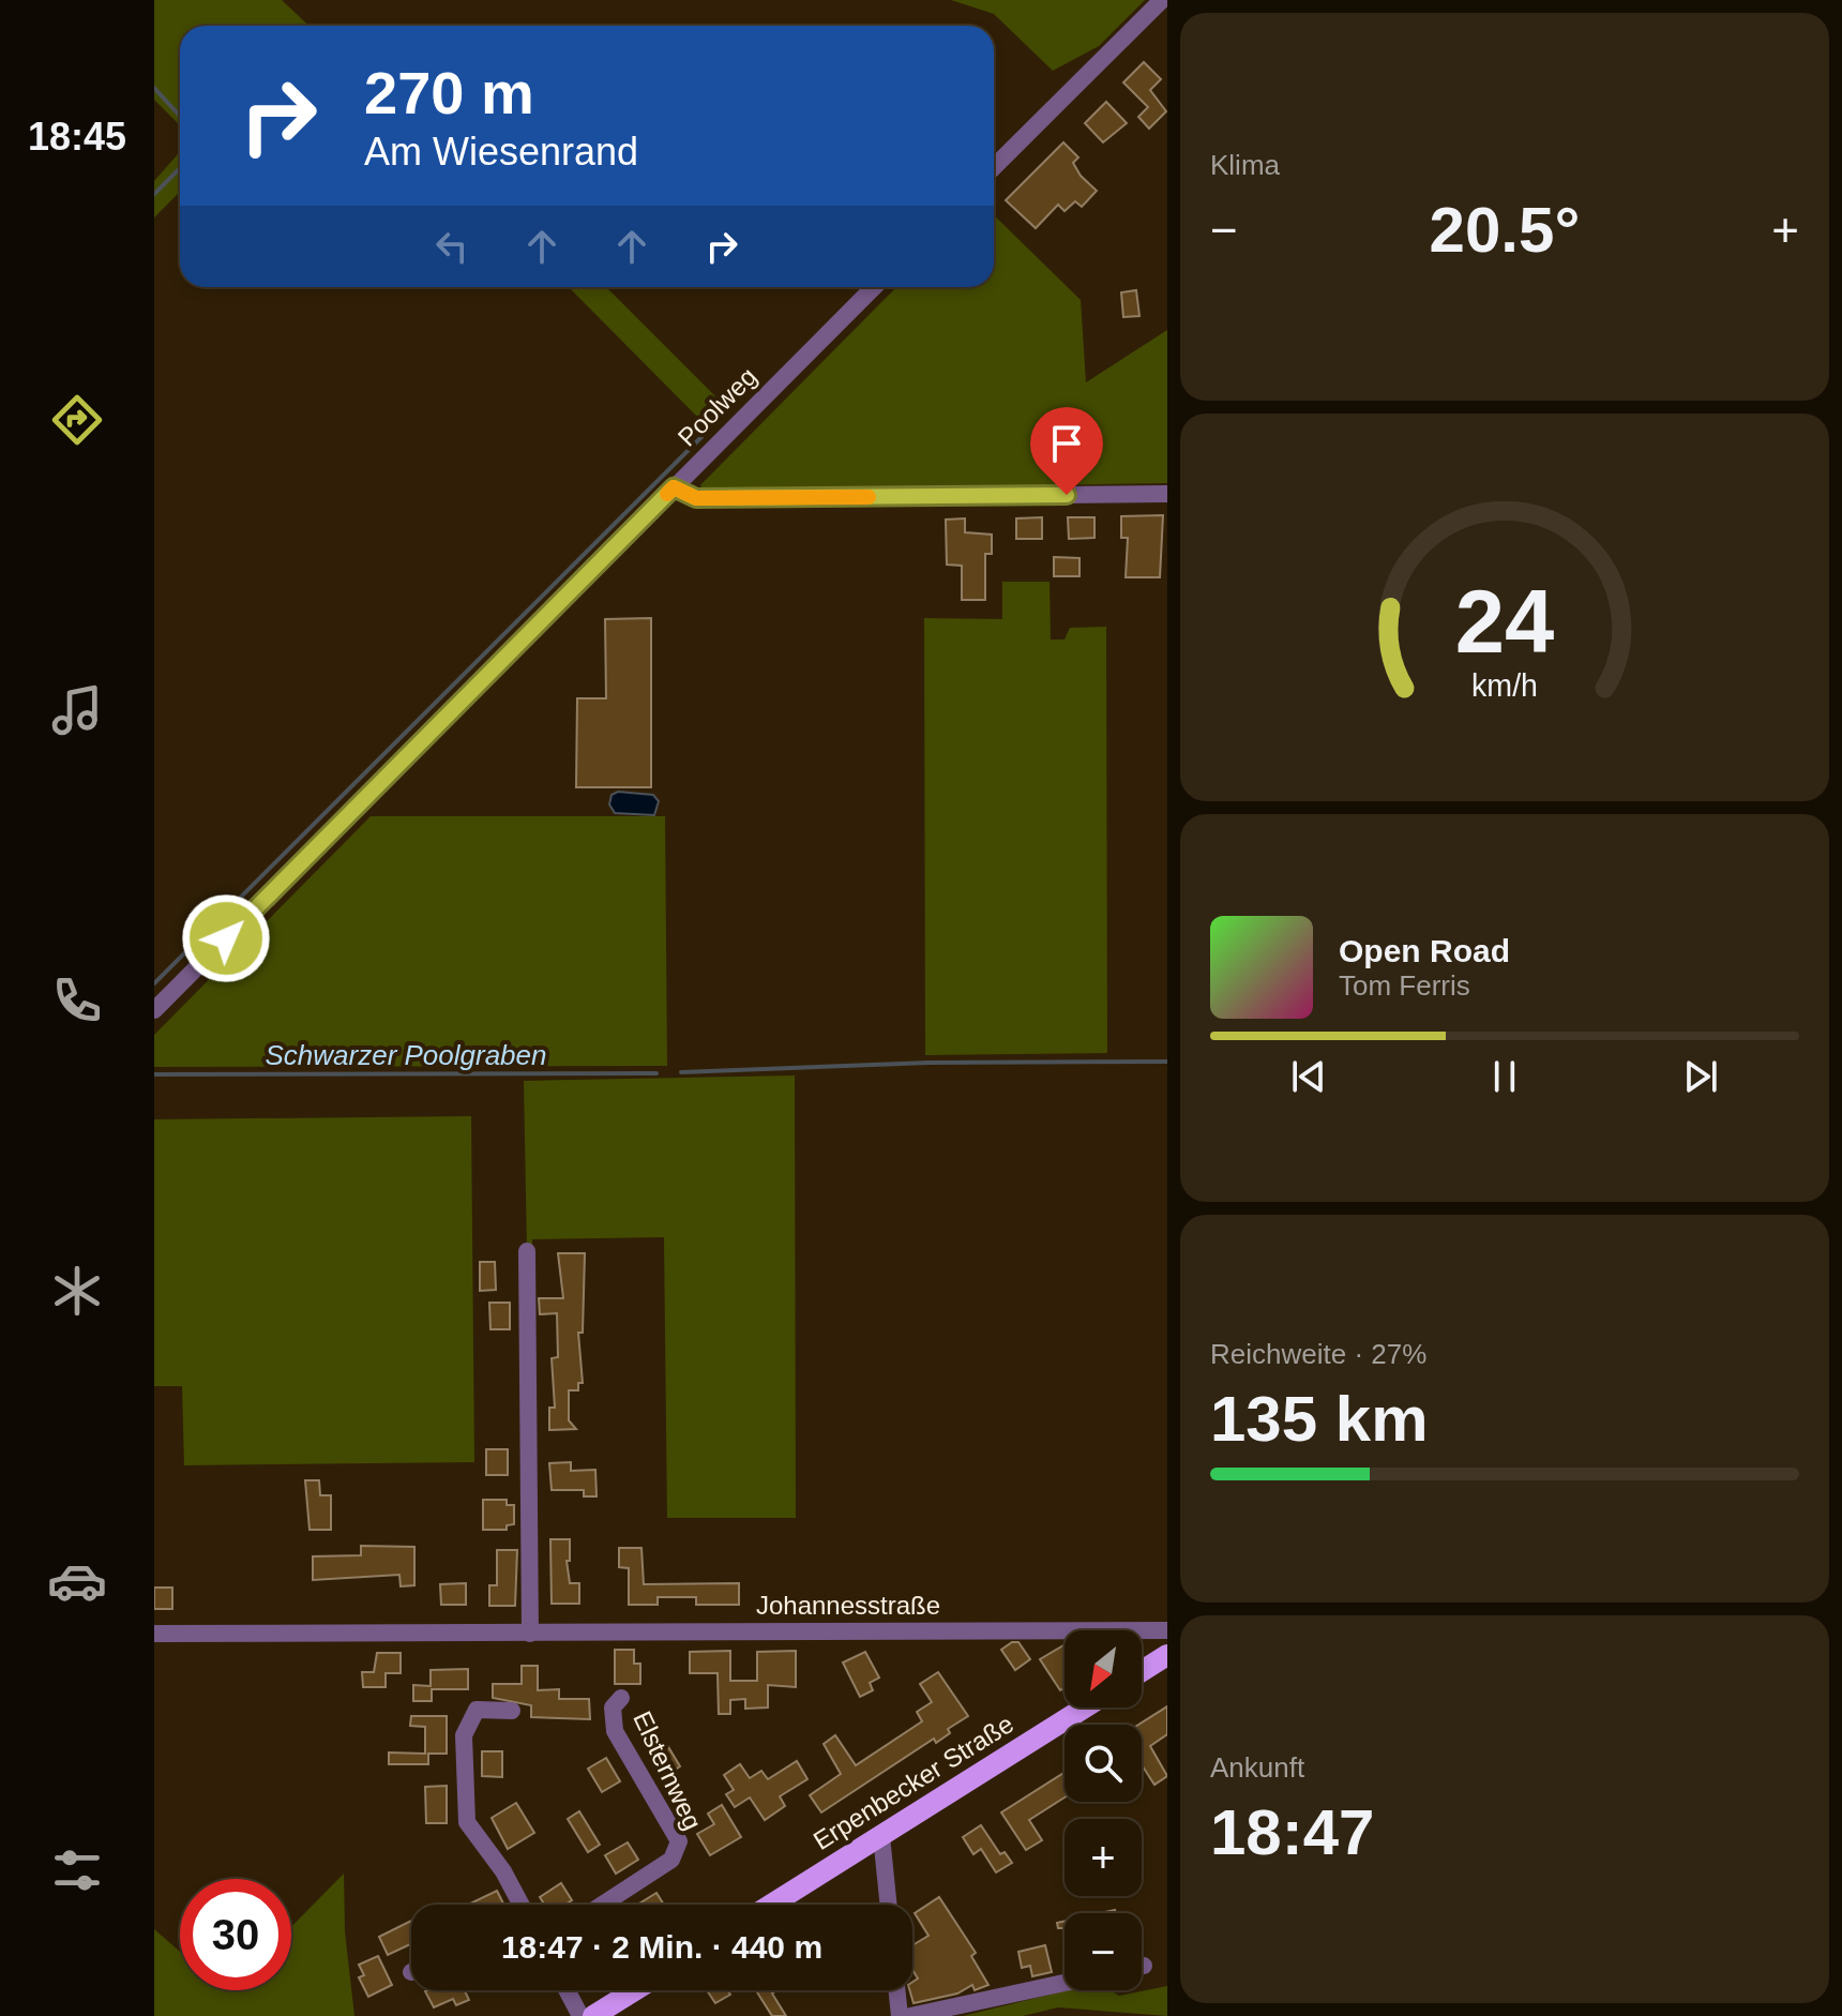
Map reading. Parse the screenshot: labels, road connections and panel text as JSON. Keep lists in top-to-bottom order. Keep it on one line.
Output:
{"streets":{"main road":["Erpenbecker Straße"],"street":["Poolweg","Johannesstraße","Elsternweg"]},"water":["Schwarzer Poolgraben"],"north":"bottom left","page":{"tabs":"18:45","tile":["Klima",["Reichweite · 27%","135 km"],["Ankunft","18:47"]],"turn":["270 m","Am Wiesenrand"],"heat":["−","20.5°","+"],"song":["Open Road","Tom Ferris"],"map_buttons":["+","−"],"limit":"30","trip":"18:47 · 2 Min. · 440 m","gauge":["24","km/h"]}}
